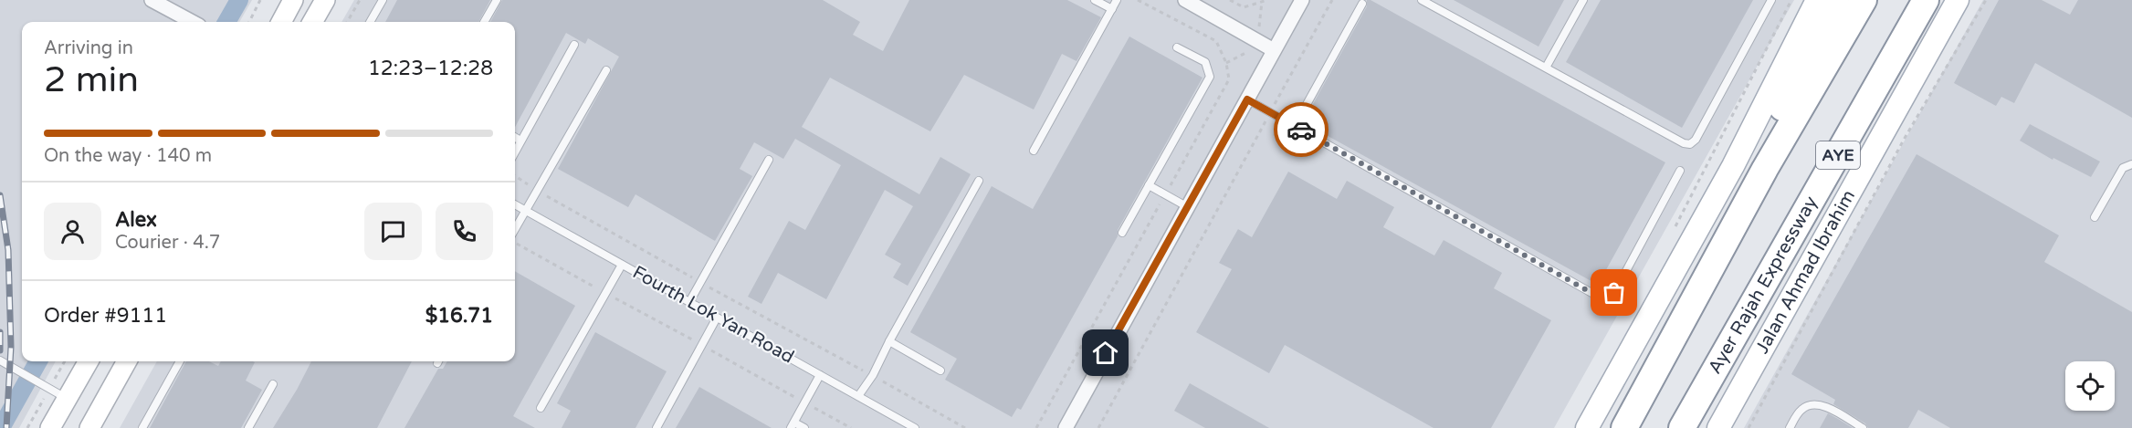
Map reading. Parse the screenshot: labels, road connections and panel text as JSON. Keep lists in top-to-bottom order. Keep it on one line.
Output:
{"streets":{"highway":["AYE","Ayer Rajah Expressway"],"main road":["Jalan Ahmad Ibrahim"],"lane":["Fourth Lok Yan Road"]},"page":{"heading":["2 min","Arriving in","12:23–12:28"],"panel":["Alex","Courier · 4.7","Order #9111","$16.71"],"bar":"On the way · 140 m"}}
